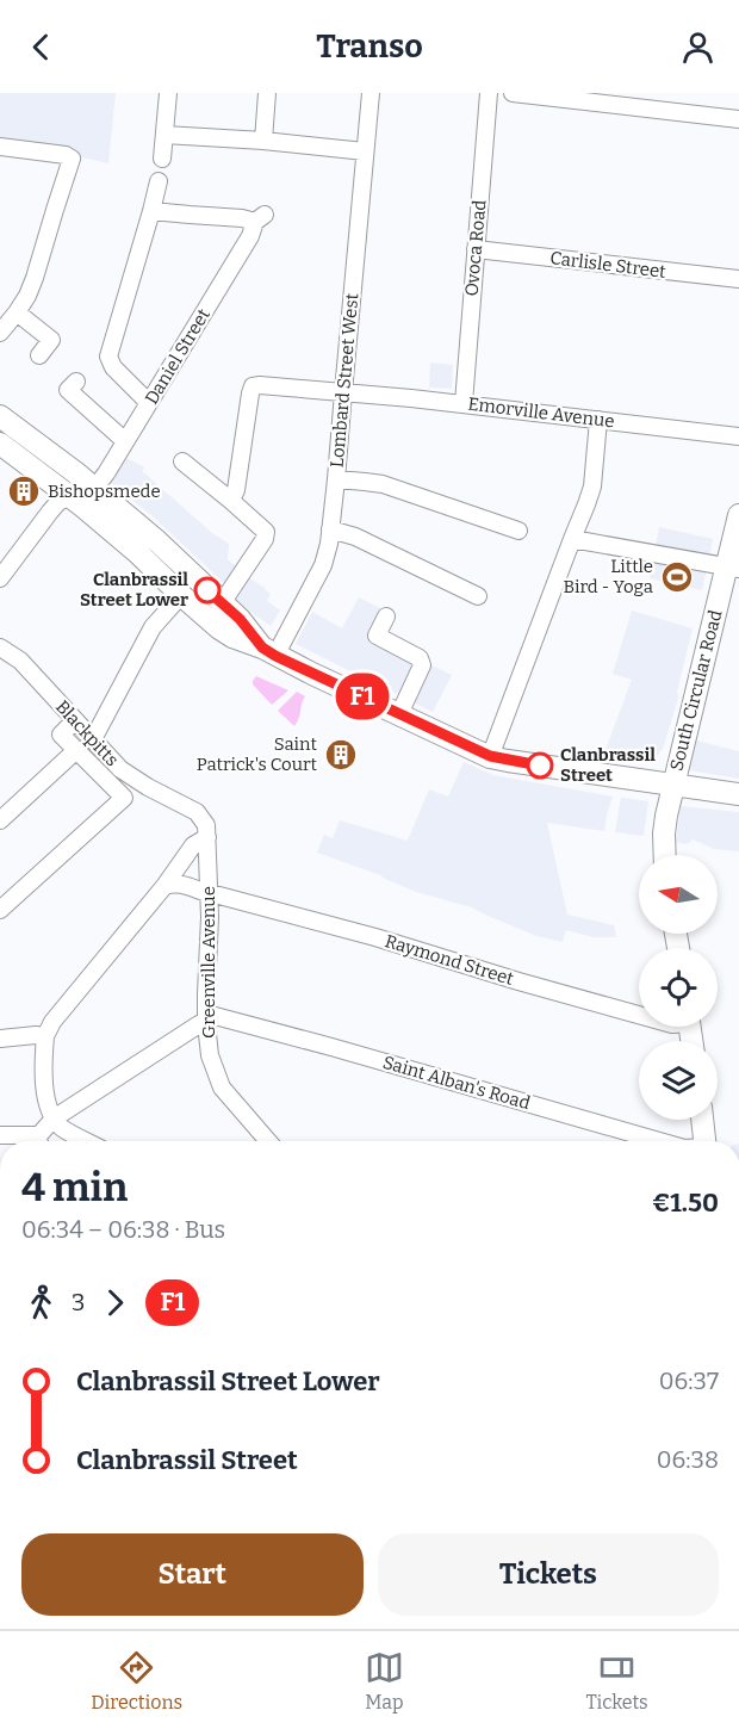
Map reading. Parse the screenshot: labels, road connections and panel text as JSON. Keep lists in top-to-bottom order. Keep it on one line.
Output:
{"streets":{"main road":["South Circular Road"],"street":["Ovoca Road","Carlisle Street","Daniel Street","Lombard Street West","Emorville Avenue","Blackpitts","Raymond Street","Greenville Avenue","Saint Alban's Road"]},"crossings":[["Ovoca Road","Carlisle Street"],["Ovoca Road","Emorville Avenue"],["Lombard Street West","Emorville Avenue"],["Blackpitts","Greenville Avenue"],["Raymond Street","Greenville Avenue"],["Greenville Avenue","Saint Alban's Road"]],"places":{"building":["Bishopsmede","Saint Patrick's Court"],"sports":["Little Bird - Yoga"],"other":["Clanbrassil Street Lower","Clanbrassil Street"]},"lines":["bus line F1"],"north":"left","page":{"header":"Transo","on_map":"F1","heading":["4 min","06:34 – 06:38 · Bus","€1.50"],"legs":["3","F1"],"list":[{"name":"Clanbrassil Street Lower","value":"06:37"},{"name":"Clanbrassil Street","value":"06:38"}],"buttons":["Start","Tickets"],"tabs":["Directions","Map","Tickets"]}}
